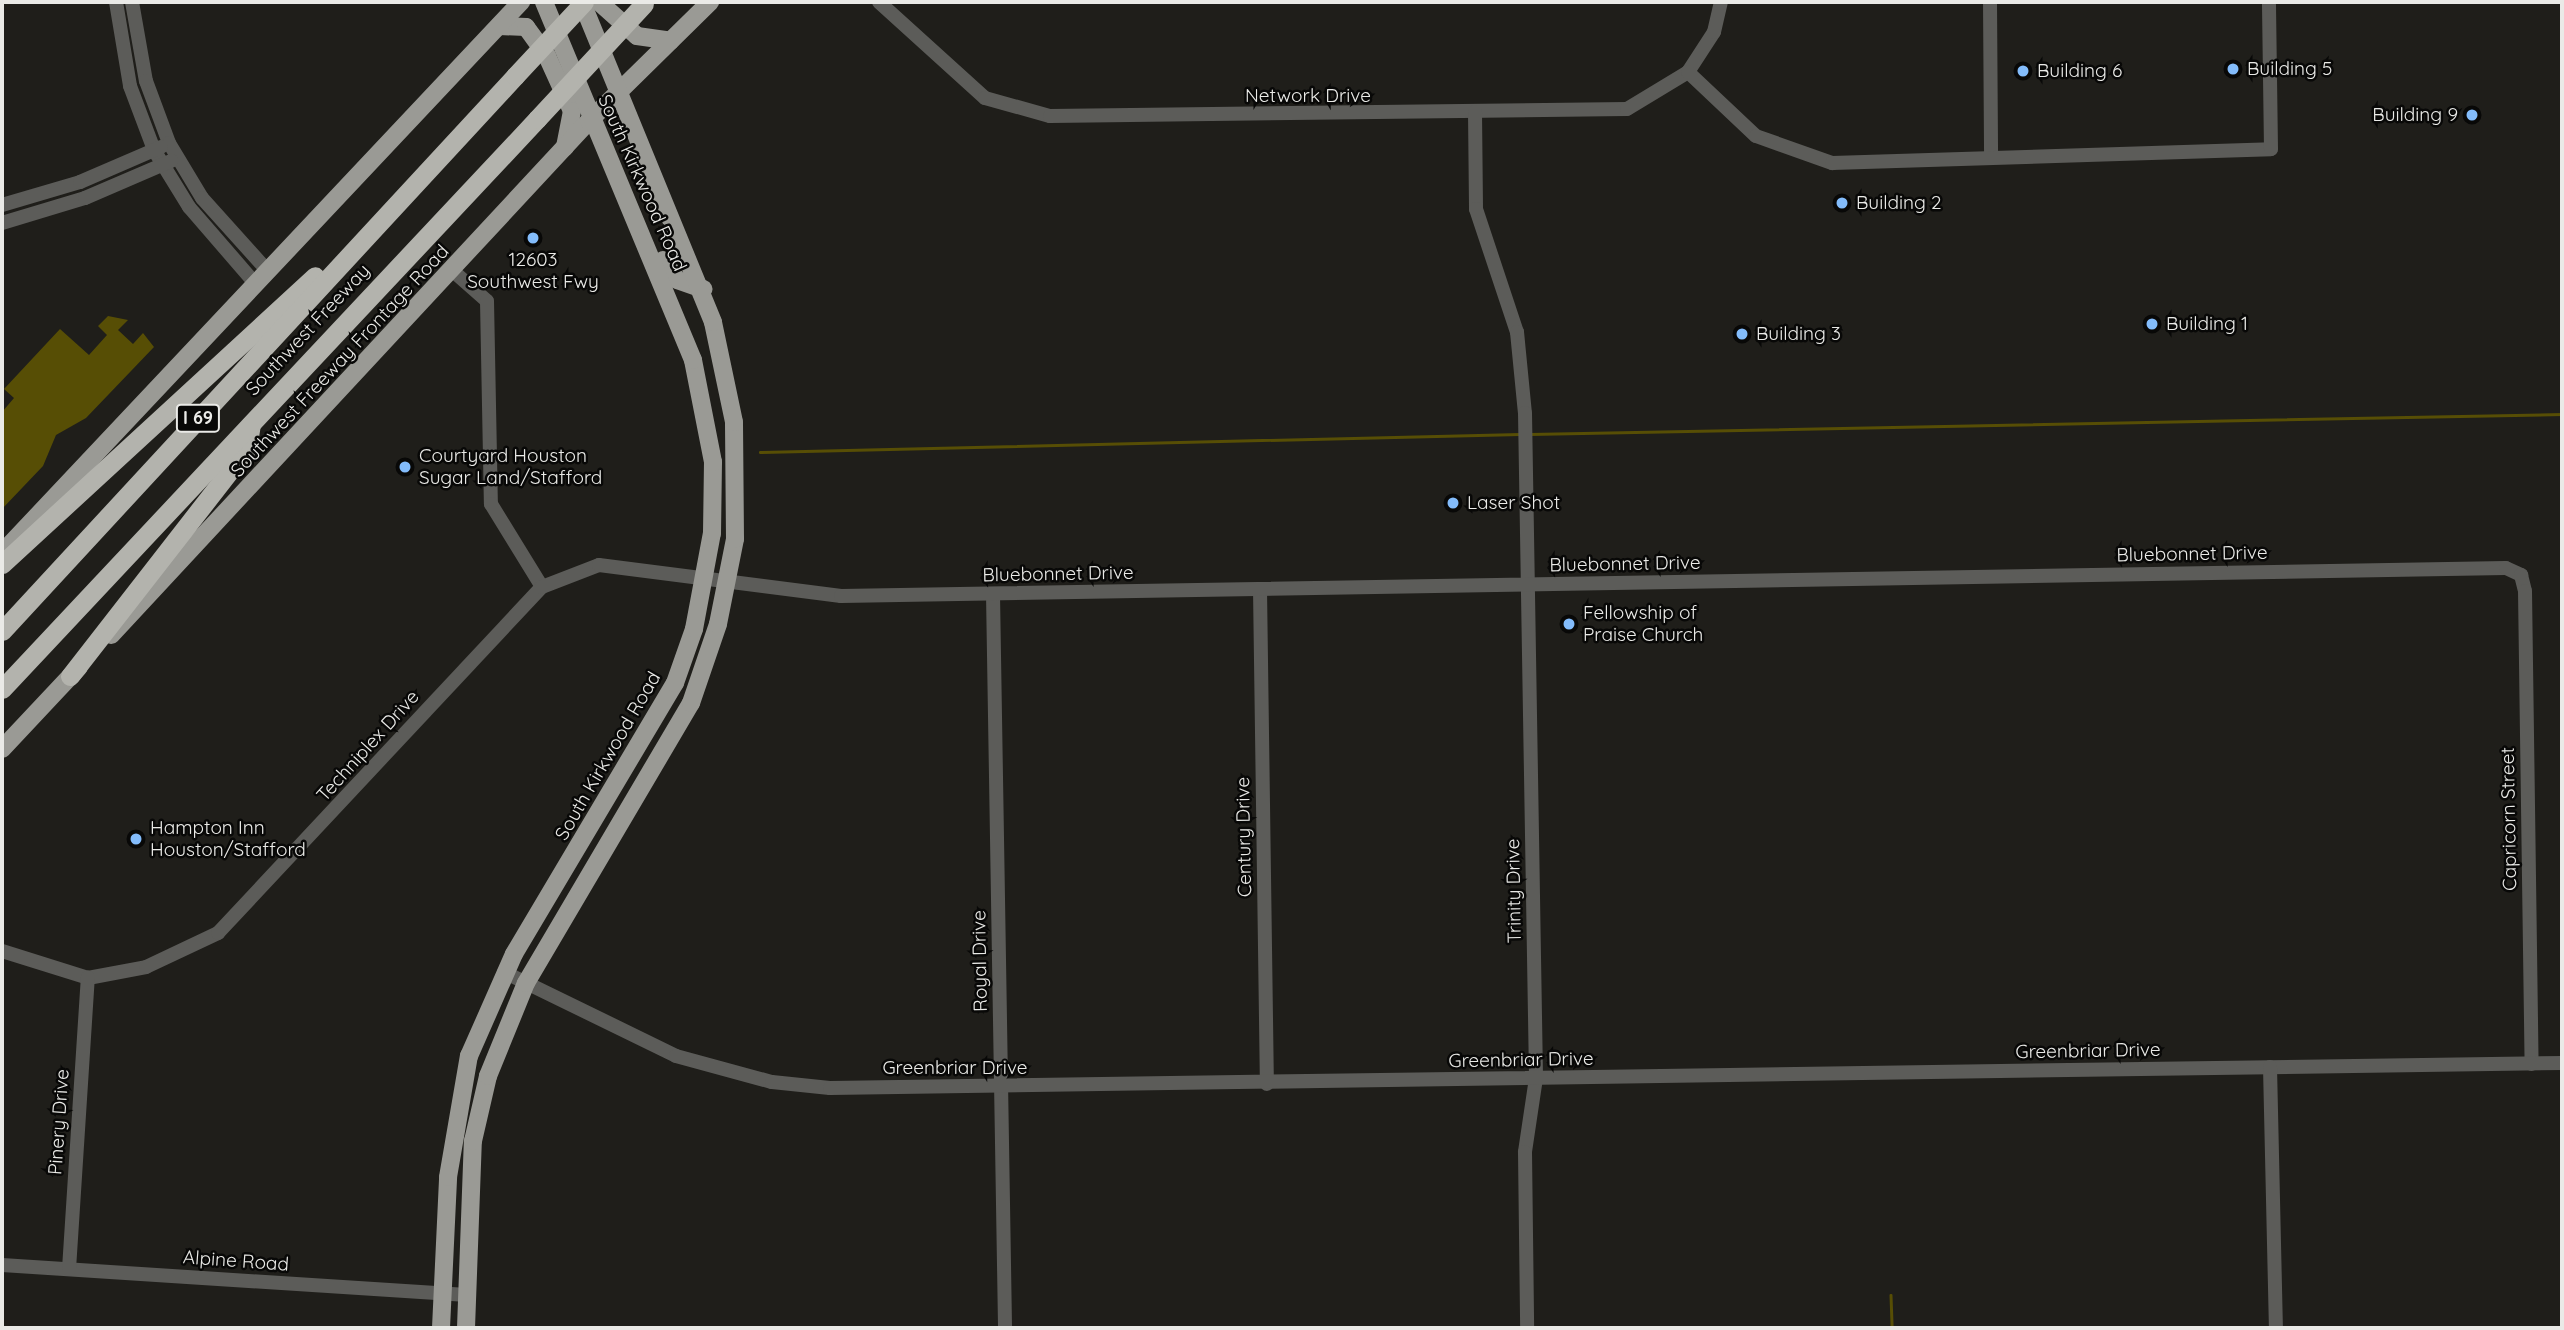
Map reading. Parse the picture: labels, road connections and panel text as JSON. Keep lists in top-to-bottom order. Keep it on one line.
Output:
{"streets":{"highway":["Southwest Freeway","I 69"],"main road":["South Kirkwood Road","Southwest Freeway Frontage Road"],"street":["Network Drive","Bluebonnet Drive","Techniplex Drive","Capricorn Street","Century Drive","Trinity Drive","Royal Drive","Greenbriar Drive","Pinery Drive","Alpine Road"]},"crossings":[["Network Drive","Trinity Drive"],["South Kirkwood Road","Southwest Freeway"],["South Kirkwood Road","Southwest Freeway Frontage Road"],["South Kirkwood Road","Bluebonnet Drive"],["South Kirkwood Road","Techniplex Drive"],["South Kirkwood Road","Greenbriar Drive"],["South Kirkwood Road","Alpine Road"],["Bluebonnet Drive","Techniplex Drive"],["Bluebonnet Drive","Capricorn Street"],["Bluebonnet Drive","Century Drive"],["Bluebonnet Drive","Trinity Drive"],["Bluebonnet Drive","Royal Drive"],["Techniplex Drive","Pinery Drive"],["Capricorn Street","Greenbriar Drive"],["Century Drive","Greenbriar Drive"],["Trinity Drive","Greenbriar Drive"],["Royal Drive","Greenbriar Drive"],["Pinery Drive","Alpine Road"]],"places":["Building 5","Building 6","Building 9","Building 2","12603 Southwest Fwy","Building 1","Building 3","Courtyard Houston Sugar Land/Stafford","Laser Shot","Fellowship of Praise Church","Hampton Inn Houston/Stafford"]}
